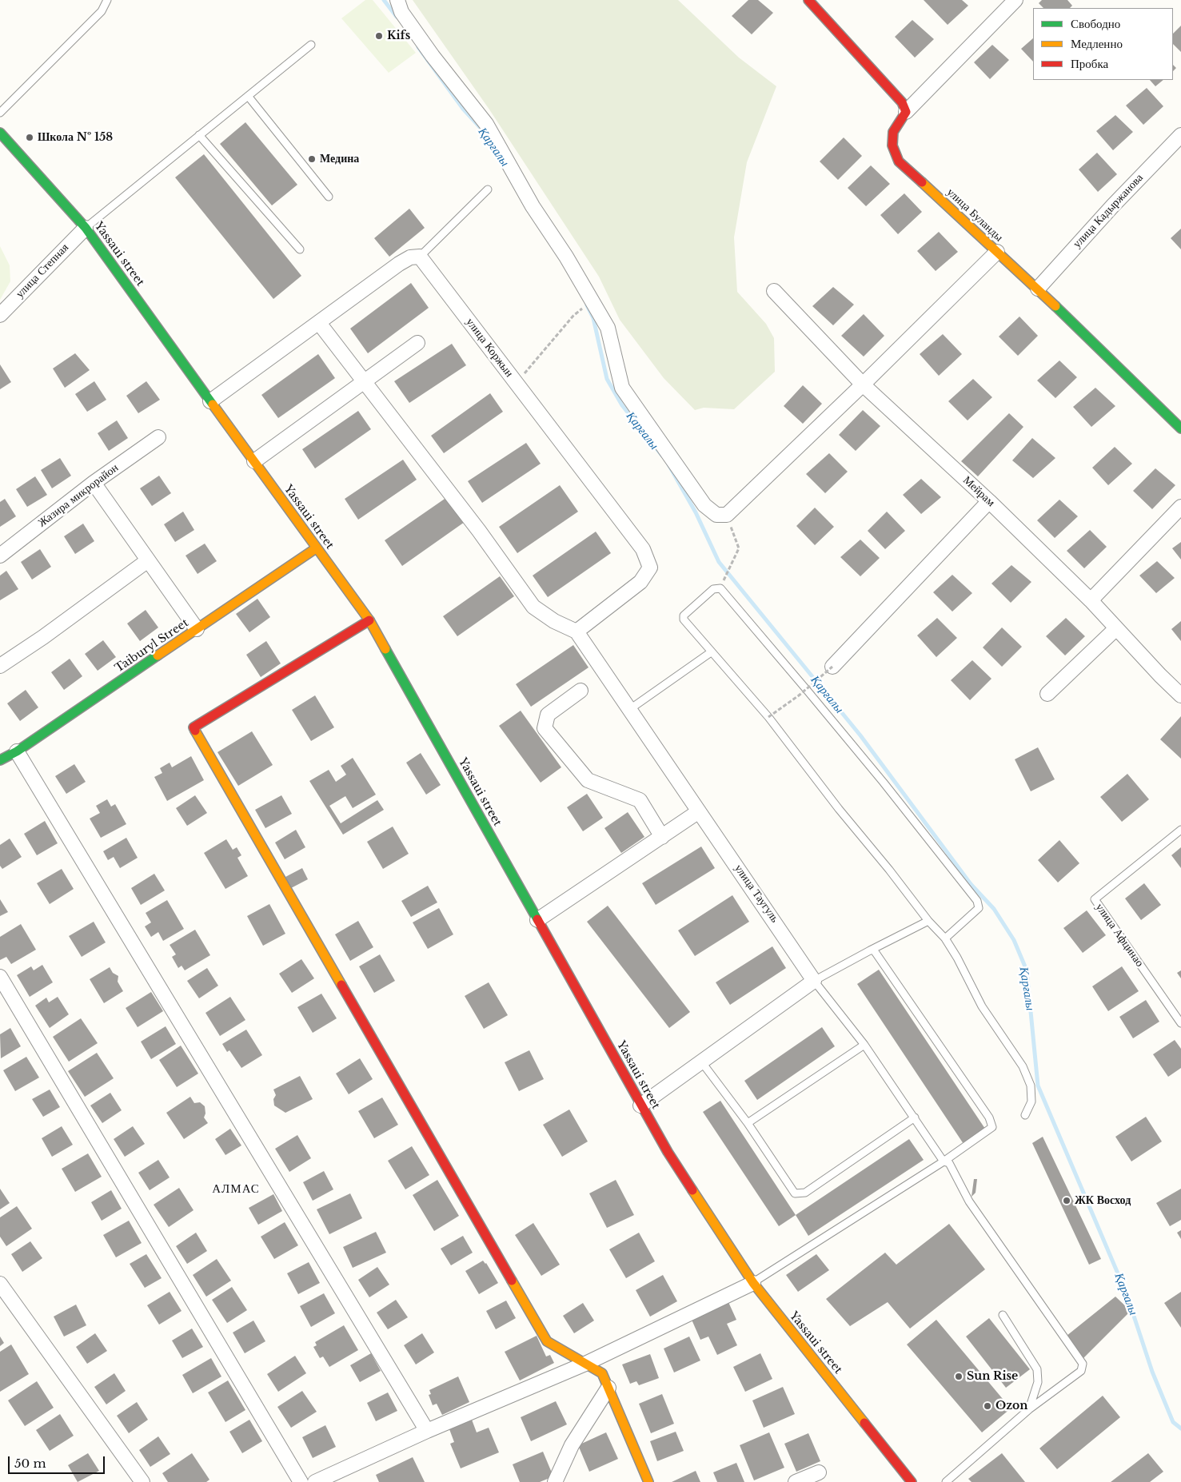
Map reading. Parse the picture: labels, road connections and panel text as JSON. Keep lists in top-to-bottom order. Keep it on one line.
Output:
{"streets":{"street":["улица Кадыржанова","улица Буланды","Yassaui street","улица Степная","улица Коржын","Мейрам","Жазира микрорайон","Taiburyl Street","улица Таугуль"],"lane":["улица Афцинао"]},"crossings":[["улица Кадыржанова","улица Буланды"],["Yassaui street","улица Степная"],["Yassaui street","Taiburyl Street"],["улица Коржын","улица Таугуль"]],"districts":["АЛМАС"],"water":["Қарғалы"],"places":["Kifs","Школа № 158","Медина","ЖК Восход","Sun Rise","Ozon"],"legend":["Свободно","Медленно","Пробка"],"scale_bar":"50 m"}
